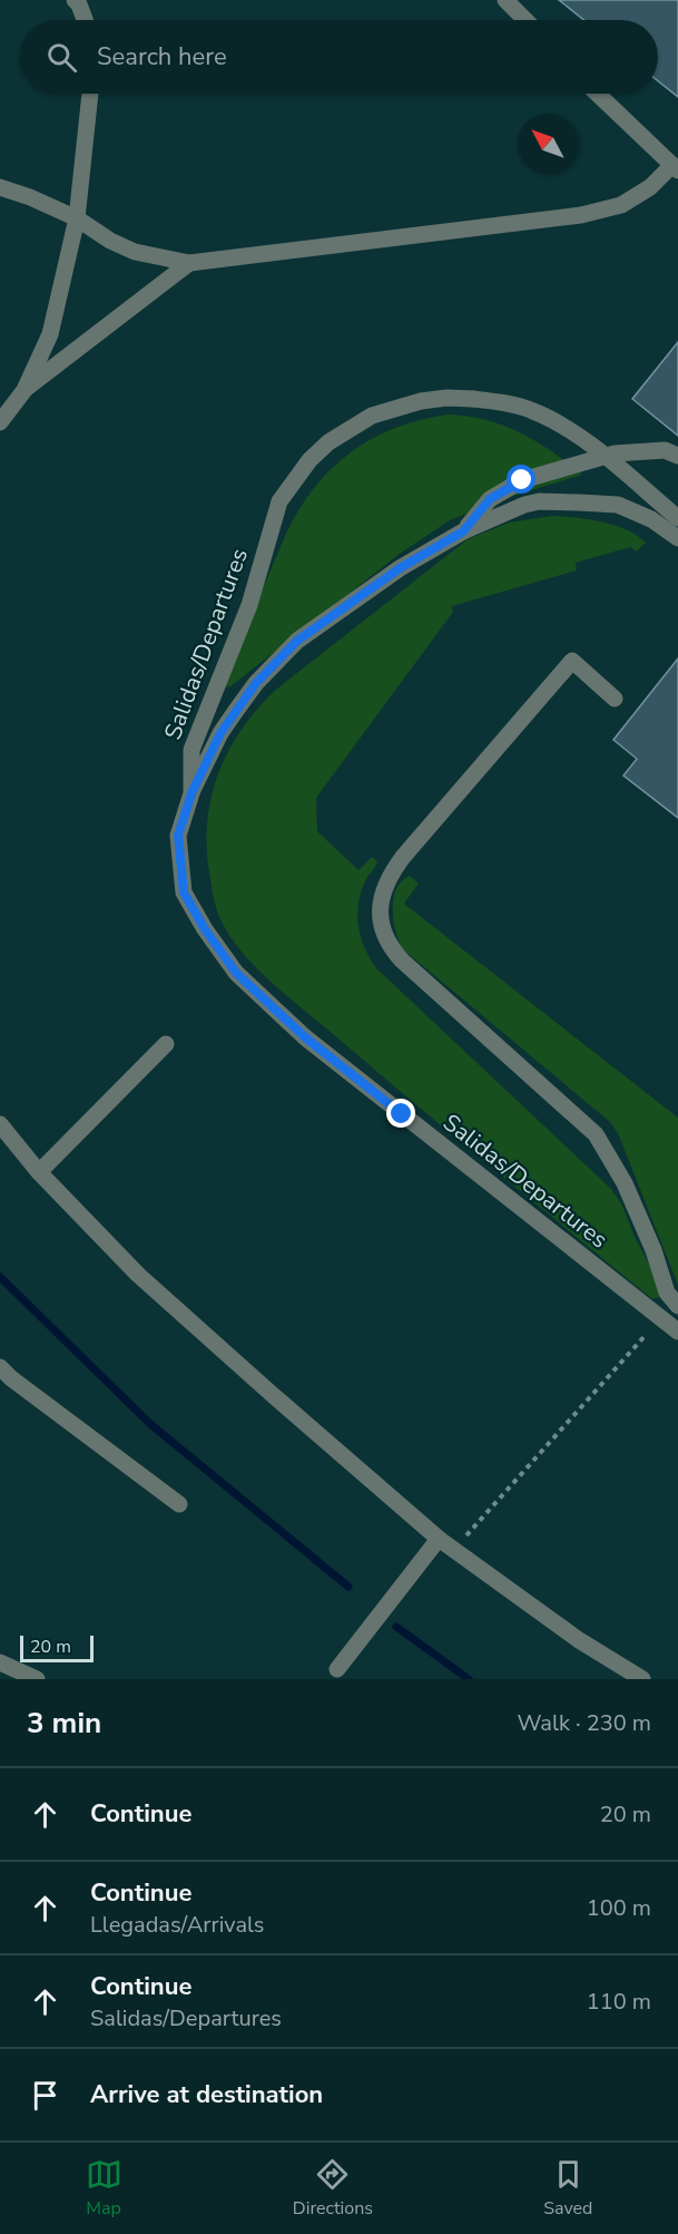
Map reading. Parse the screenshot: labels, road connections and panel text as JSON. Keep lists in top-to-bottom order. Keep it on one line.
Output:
{"streets":{"lane":["Salidas/Departures"]},"scale_bar":"20 m","north":"top left","page":{"search":"Search here","scale":"20 m","heading":["3 min","Walk · 230 m"],"list":[["Continue","20 m"],["Continue","Llegadas/Arrivals","100 m"],["Continue","Salidas/Departures","110 m"],"Arrive at destination"],"nav":["Map","Directions","Saved"]}}
